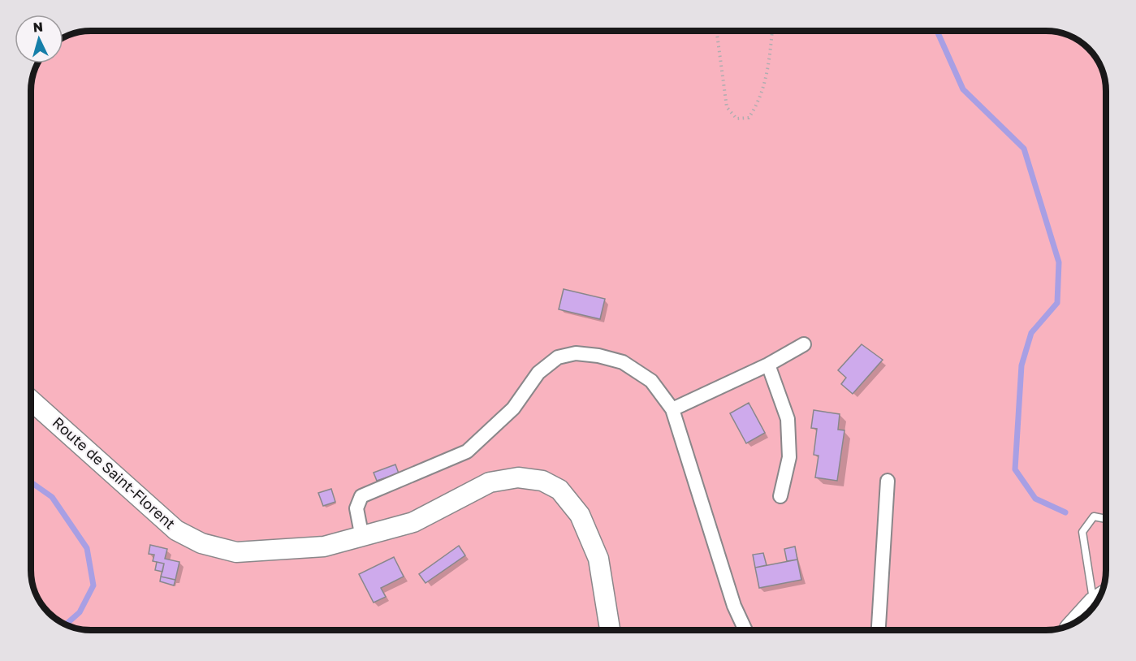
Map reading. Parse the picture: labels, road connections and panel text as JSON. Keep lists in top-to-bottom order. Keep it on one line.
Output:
{"streets":{"main road":["Route de Saint-Florent"]},"north":"top"}
